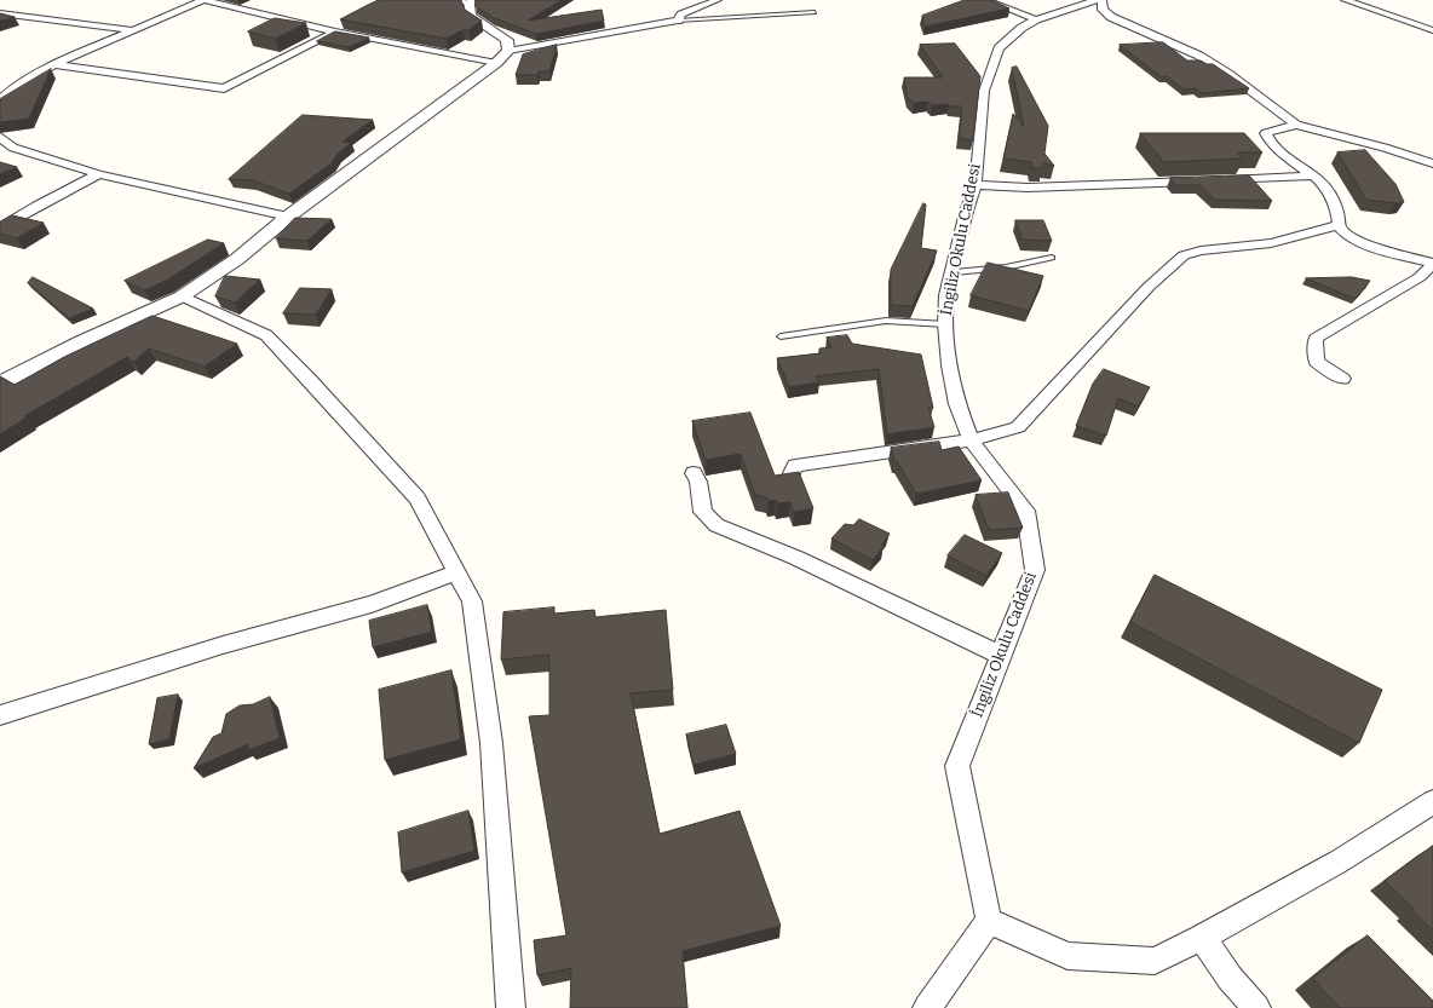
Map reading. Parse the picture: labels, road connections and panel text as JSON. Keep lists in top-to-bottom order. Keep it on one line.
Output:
{"streets":{"street":["İngiliz Okulu Caddesi"]}}
